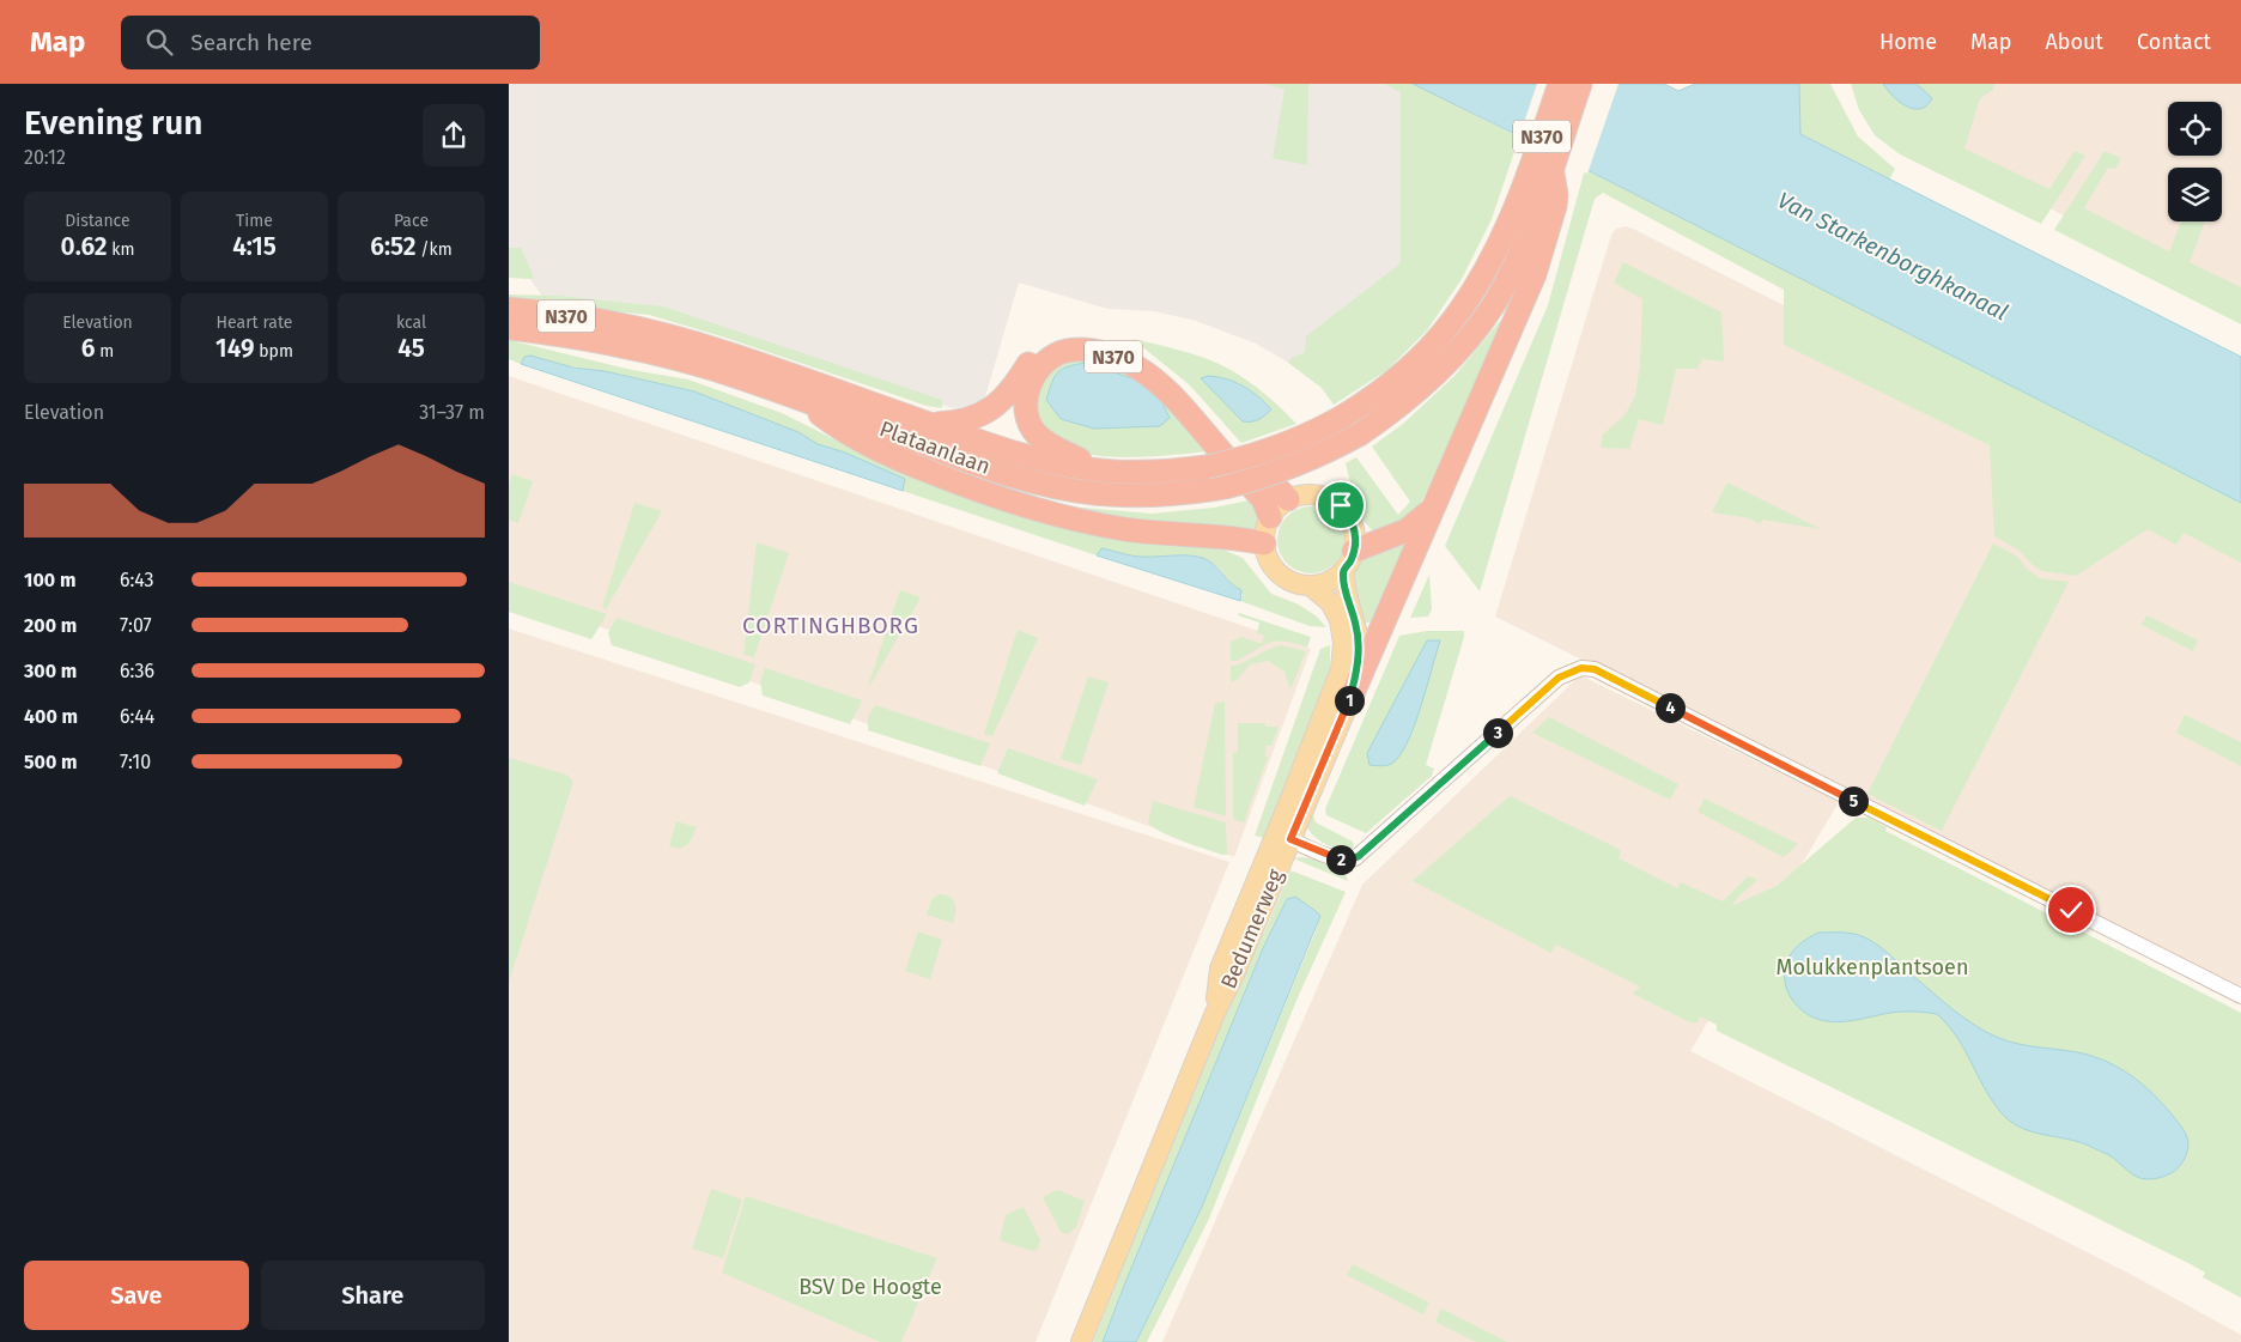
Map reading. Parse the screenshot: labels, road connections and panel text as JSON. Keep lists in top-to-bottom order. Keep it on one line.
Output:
{"streets":{"highway":["N370","Plataanlaan"],"main road":["Bedumerweg"]},"crossings":[["N370","Plataanlaan"],["N370","Bedumerweg"]],"districts":["CORTINGHBORG"],"water":["Van Starkenborghkanaal"],"parks":["Molukkenplantsoen","BSV De Hoogte"],"page":{"header":"Map","search":"Search here","nav":["Home","Map","About","Contact"],"heading":["Evening run","20:12"],"stats":[["Distance","0.62 km"],["Time","4:15"],["Pace","6:52 /km"],["Elevation","6 m"],["Heart rate","149 bpm"],["kcal","45"]],"chart":["Elevation","31–37 m"],"list":[{"name":"100 m","note":"6:43"},{"name":"200 m","note":"7:07"},{"name":"300 m","note":"6:36"},{"name":"400 m","note":"6:44"},{"name":"500 m","note":"7:10"}],"pins":["1","4","3","5","2"],"buttons":["Save","Share"]}}
